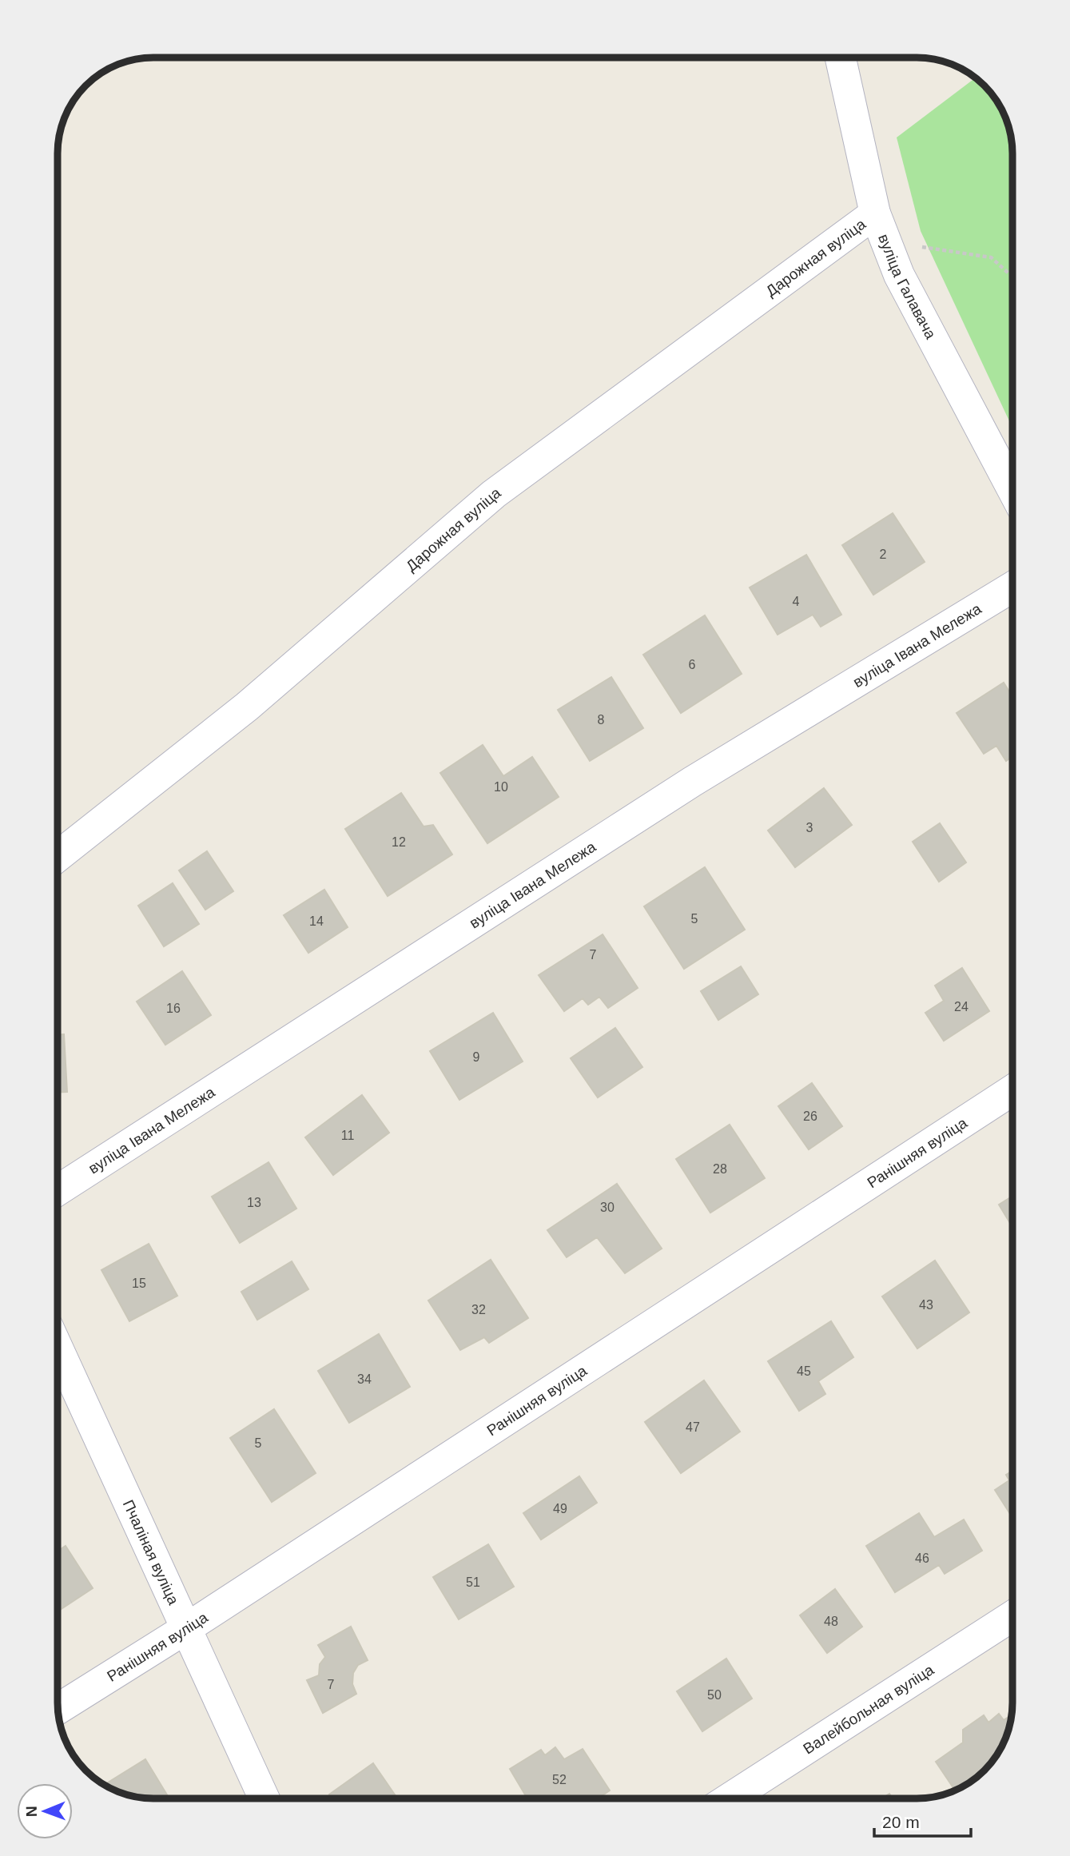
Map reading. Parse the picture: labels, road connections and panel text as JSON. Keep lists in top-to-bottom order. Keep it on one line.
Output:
{"streets":{"street":["Дарожная вуліца","вуліца Галавача","вуліца Івана Мележа","Ранішняя вуліца","Пчаліная вуліца","Валейбольная вуліца"]},"crossings":[["Дарожная вуліца","вуліца Галавача"],["Ранішняя вуліца","Пчаліная вуліца"]],"house_numbers":["2","4","6","8","10","3","12","5","14","7","24","16","9","26","11","28","13","30","15","43","32","45","34","47","5","49","46","51","48","7","50","52"],"scale_bar":"20 m","north":"left"}
